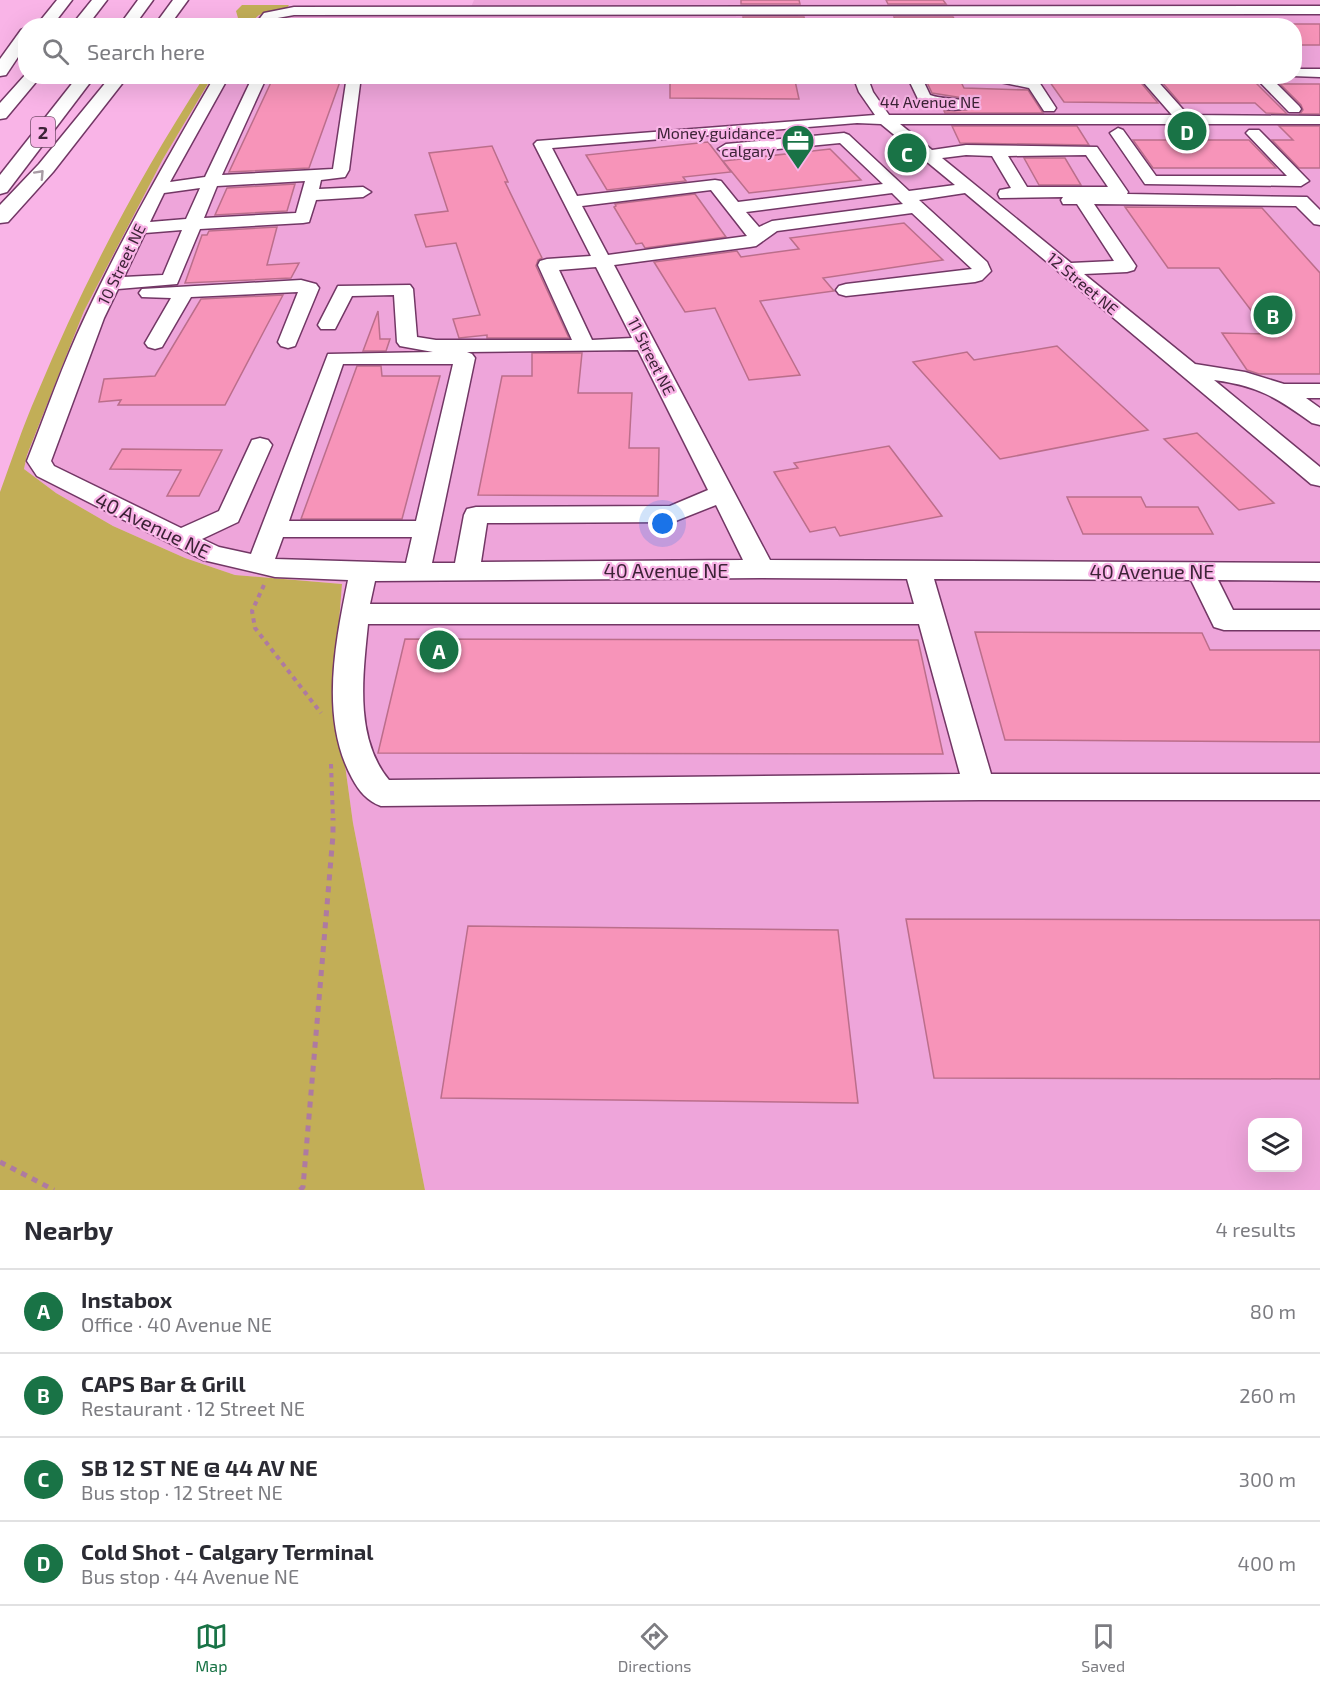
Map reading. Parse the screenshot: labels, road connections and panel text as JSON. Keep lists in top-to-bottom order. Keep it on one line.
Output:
{"streets":{"highway":["2"],"street":["44 Avenue NE","10 Street NE","12 Street NE","11 Street NE","40 Avenue NE"]},"crossings":[["44 Avenue NE","12 Street NE"],["44 Avenue NE","11 Street NE"],["10 Street NE","40 Avenue NE"],["11 Street NE","40 Avenue NE"]],"places":{"office":["Money guidance calgary"]},"page":{"search":"Search here","pins":["D","C","B","A"],"heading":["Nearby","4 results"],"list":[{"mark":"A","name":"Instabox","note":"Office · 40 Avenue NE","value":"80 m"},{"mark":"B","name":"CAPS Bar & Grill","note":"Restaurant · 12 Street NE","value":"260 m"},{"mark":"C","name":"SB 12 ST NE @ 44 AV NE","note":"Bus stop · 12 Street NE","value":"300 m"},{"mark":"D","name":"Cold Shot - Calgary Terminal","note":"Bus stop · 44 Avenue NE","value":"400 m"}],"nav":["Map","Directions","Saved"]}}
